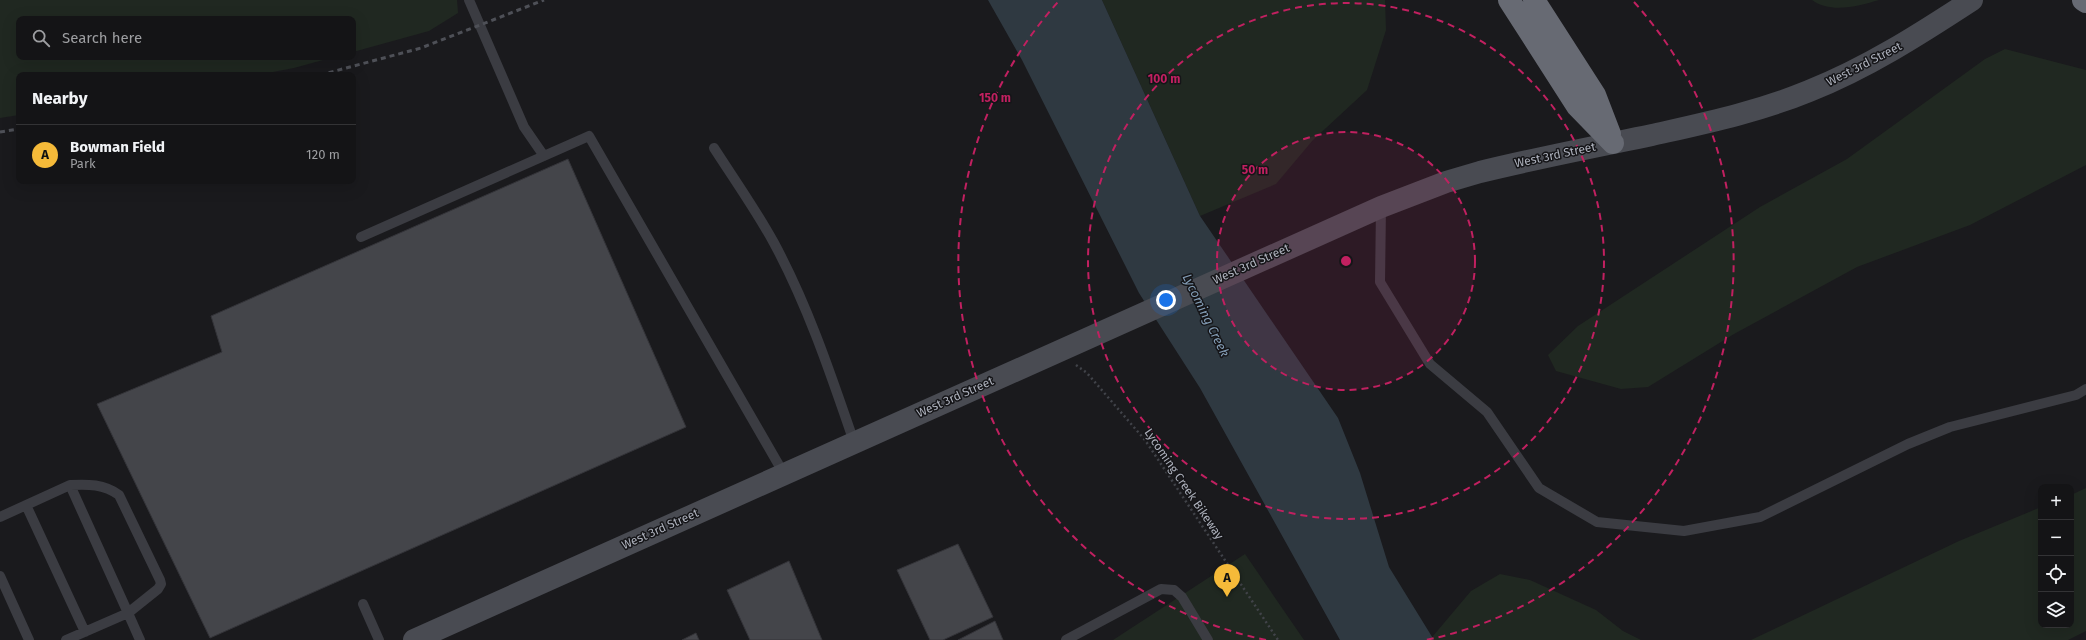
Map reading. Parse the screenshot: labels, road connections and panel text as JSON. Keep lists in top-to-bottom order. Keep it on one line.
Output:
{"streets":{"main road":["West 3rd Street"],"path":["Lycoming Creek Bikeway"]},"crossings":[["West 3rd Street","Lycoming Creek Bikeway"]],"water":["Lycoming Creek"],"page":{"search":"Search here","heading":"Nearby","list":[{"mark":"A","name":"Bowman Field","note":"Park","value":"120 m"}],"map_buttons":["+","−"],"pins":"A"},"rings":["100 m","150 m","50 m"]}
